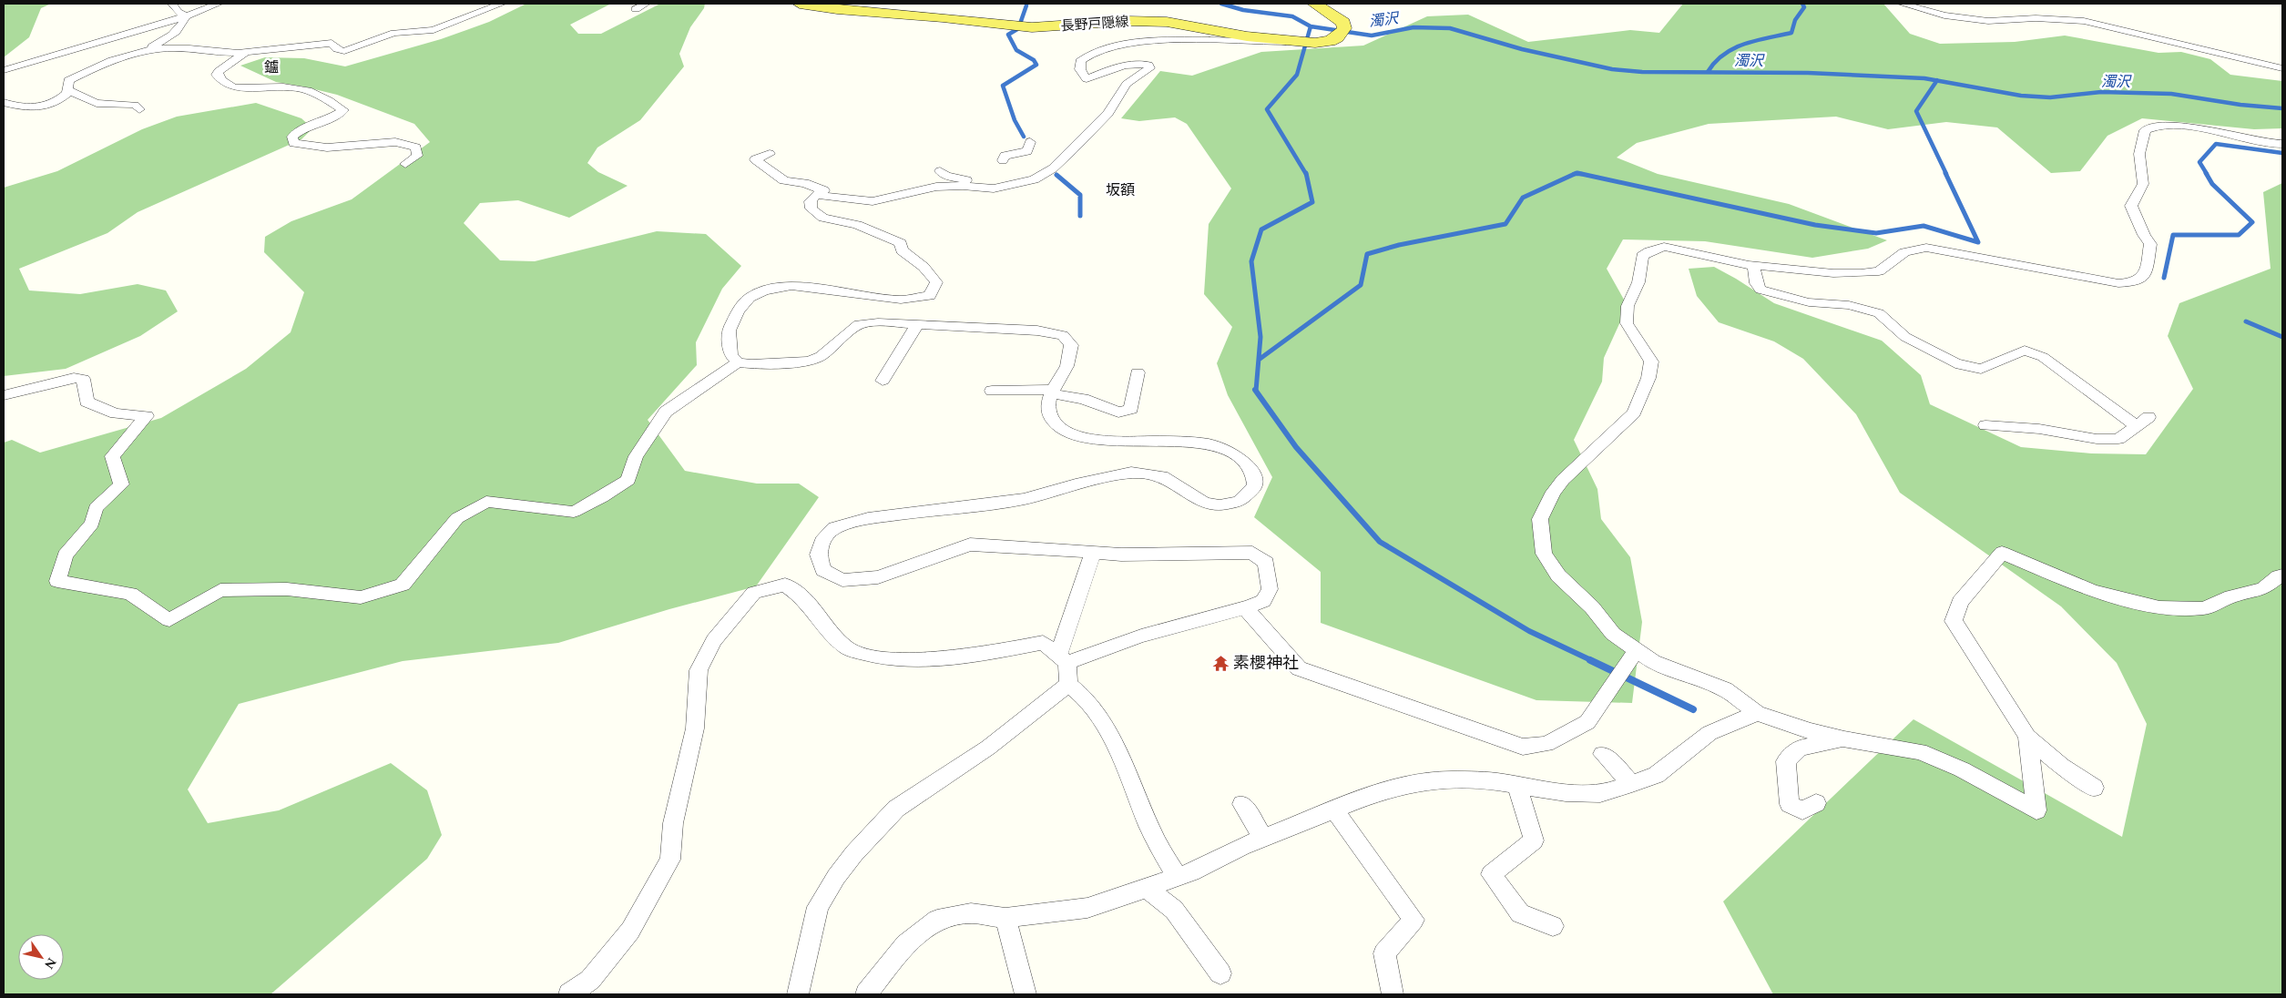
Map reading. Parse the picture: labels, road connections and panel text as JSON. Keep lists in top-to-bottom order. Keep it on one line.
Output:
{"streets":{"main road":["長野戸隠線"]},"districts":["鑪","坂額"],"water":["濁沢"],"places":{"temple":["素櫻神社"]},"north":"bottom right"}
